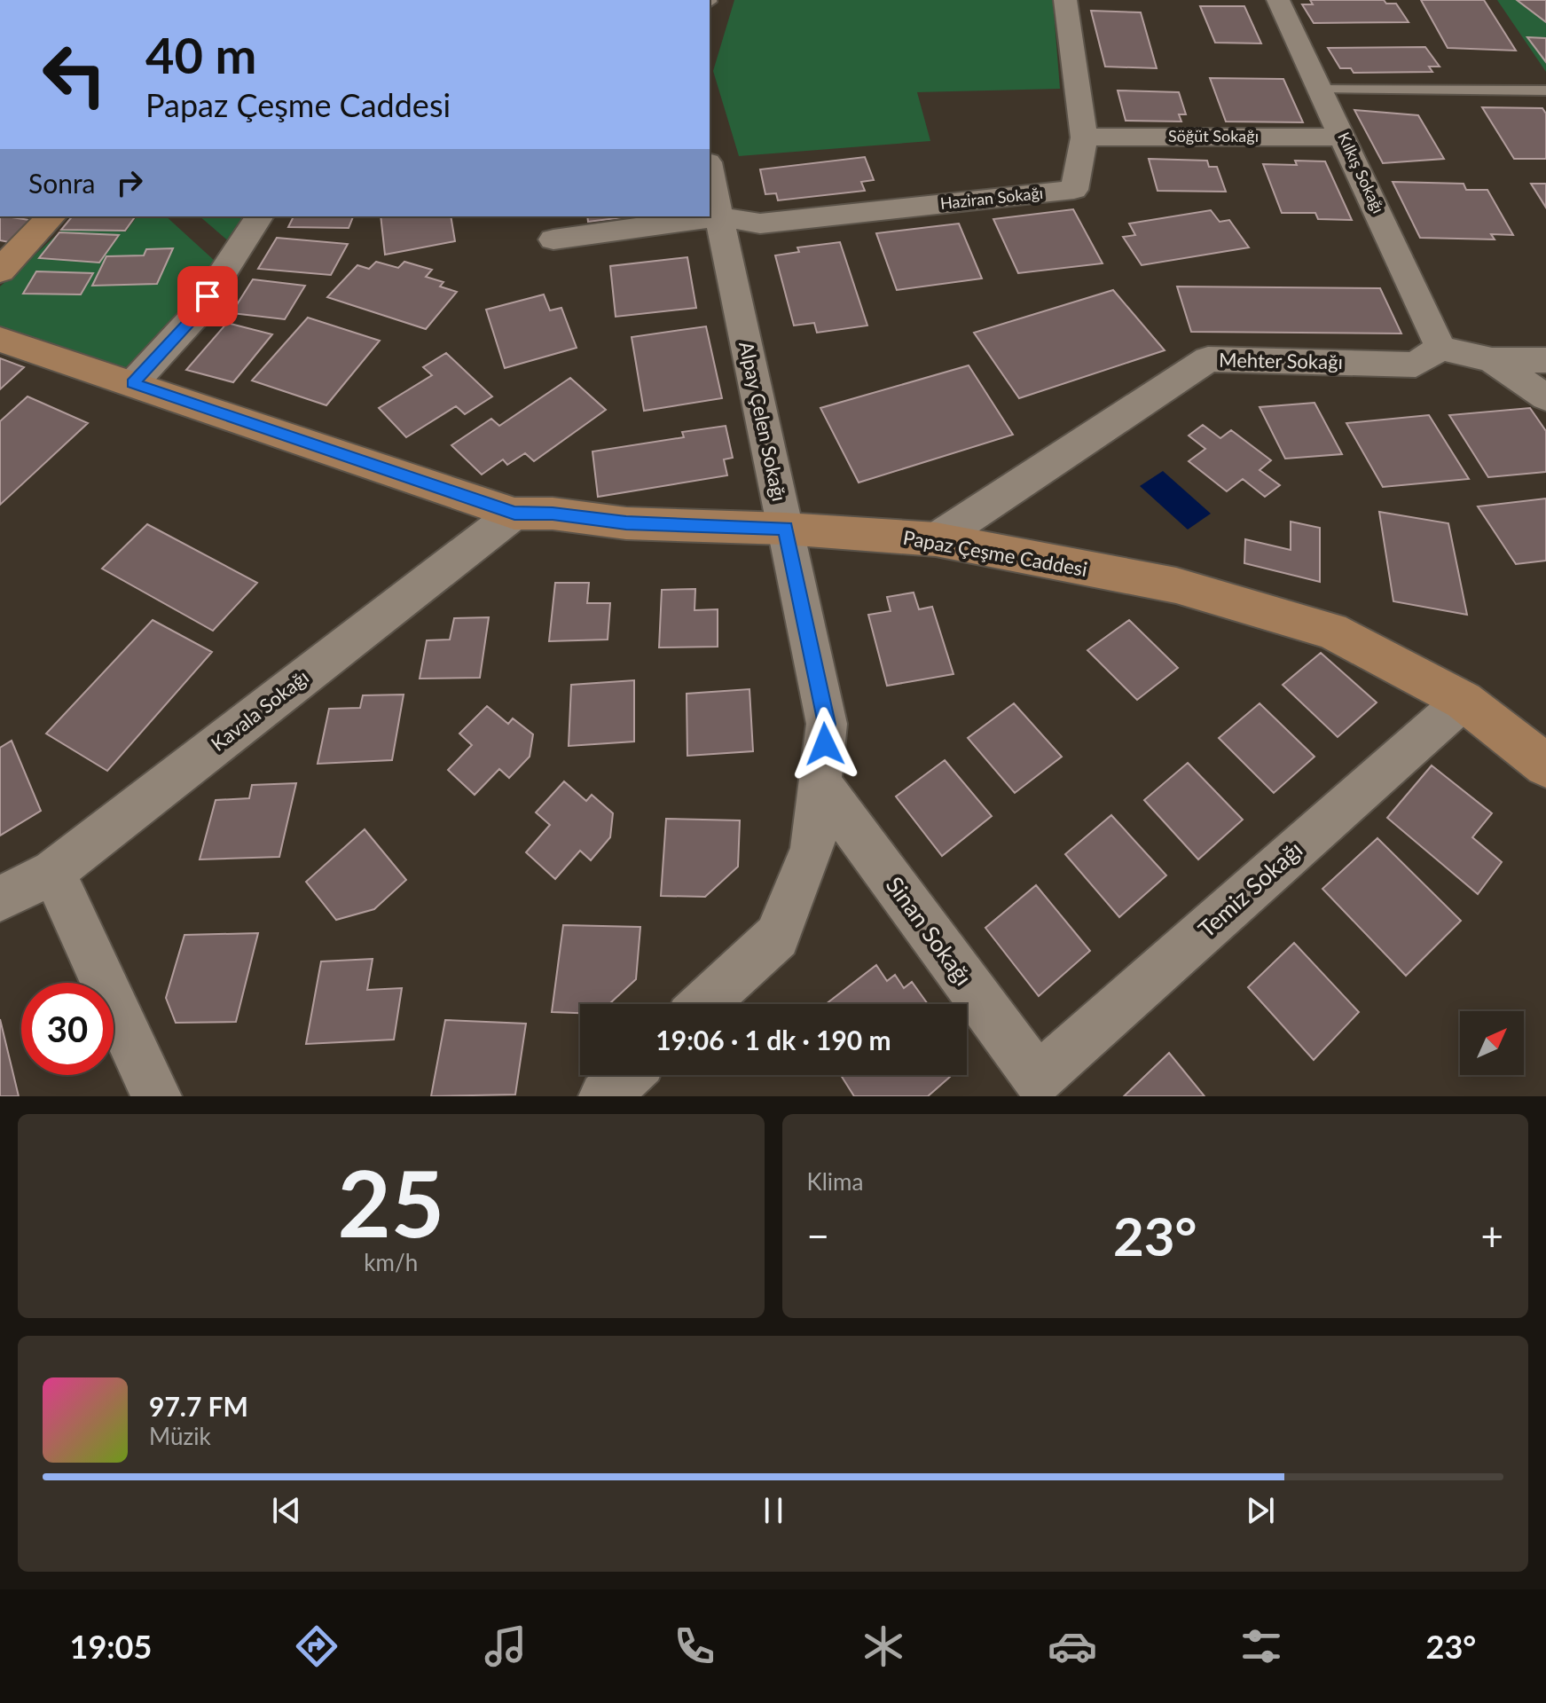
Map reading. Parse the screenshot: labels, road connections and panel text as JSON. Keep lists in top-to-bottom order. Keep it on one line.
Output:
{"streets":{"street":["Söğüt Sokağı","Kılkış Sokağı","Haziran Sokağı","Mehter Sokağı","Alpay Çelen Sokağı","Papaz Çeşme Caddesi","Kavala Sokağı","Temiz Sokağı","Sinan Sokağı"]},"crossings":[["Söğüt Sokağı","Kılkış Sokağı"],["Söğüt Sokağı","Haziran Sokağı"],["Kılkış Sokağı","Mehter Sokağı"],["Haziran Sokağı","Alpay Çelen Sokağı"],["Mehter Sokağı","Papaz Çeşme Caddesi"],["Alpay Çelen Sokağı","Papaz Çeşme Caddesi"],["Alpay Çelen Sokağı","Sinan Sokağı"],["Papaz Çeşme Caddesi","Kavala Sokağı"],["Papaz Çeşme Caddesi","Temiz Sokağı"],["Temiz Sokağı","Sinan Sokağı"]],"north":"top right","page":{"turn":["40 m","Papaz Çeşme Caddesi"],"then":"Sonra","limit":"30","trip":"19:06 · 1 dk · 190 m","tile":[["25","km/h"],"Klima"],"heat":["−","23°","+"],"song":["97.7 FM","Müzik"],"tabs":["19:05","23°"]}}
